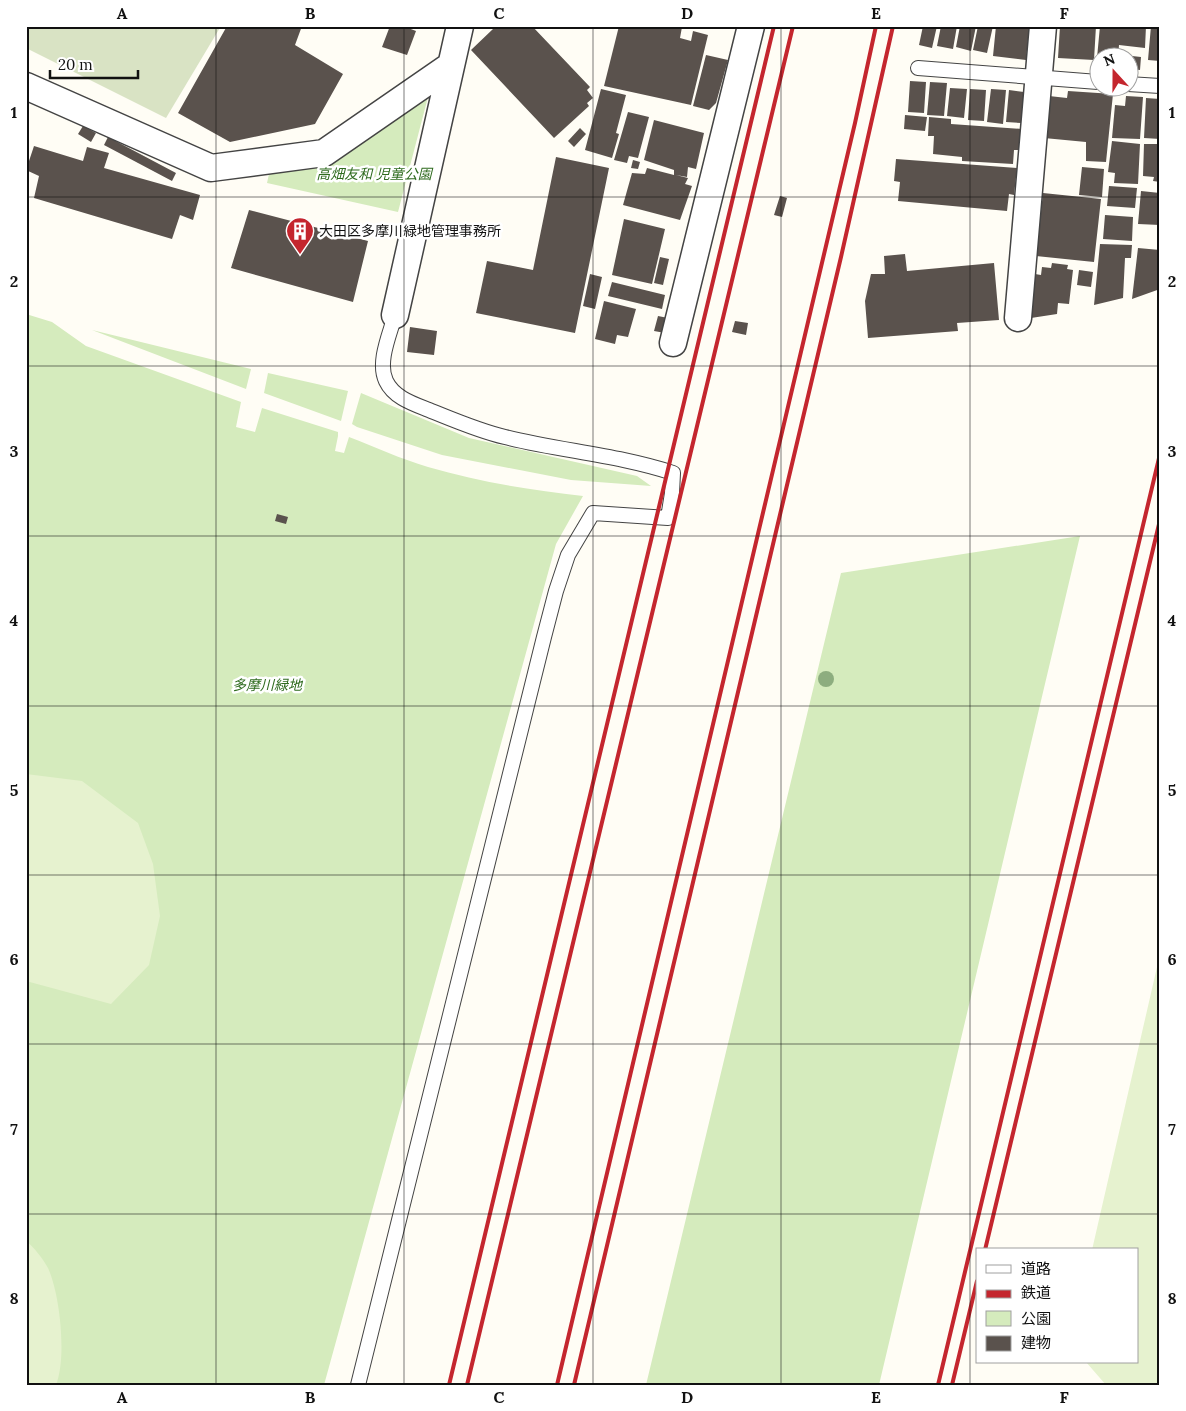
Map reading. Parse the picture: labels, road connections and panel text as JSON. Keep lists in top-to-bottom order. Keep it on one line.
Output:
{"parks":["高畑友和 児童公園","多摩川緑地"],"places":{"building":["大田区多摩川緑地管理事務所"]},"legend":["道路","鉄道","公園","建物"],"scale_bar":"20 m","north":"top","grid":{"columns":["A","B","C","D","E","F"],"rows":["1","2","3","4","5","6","7","8"]}}
